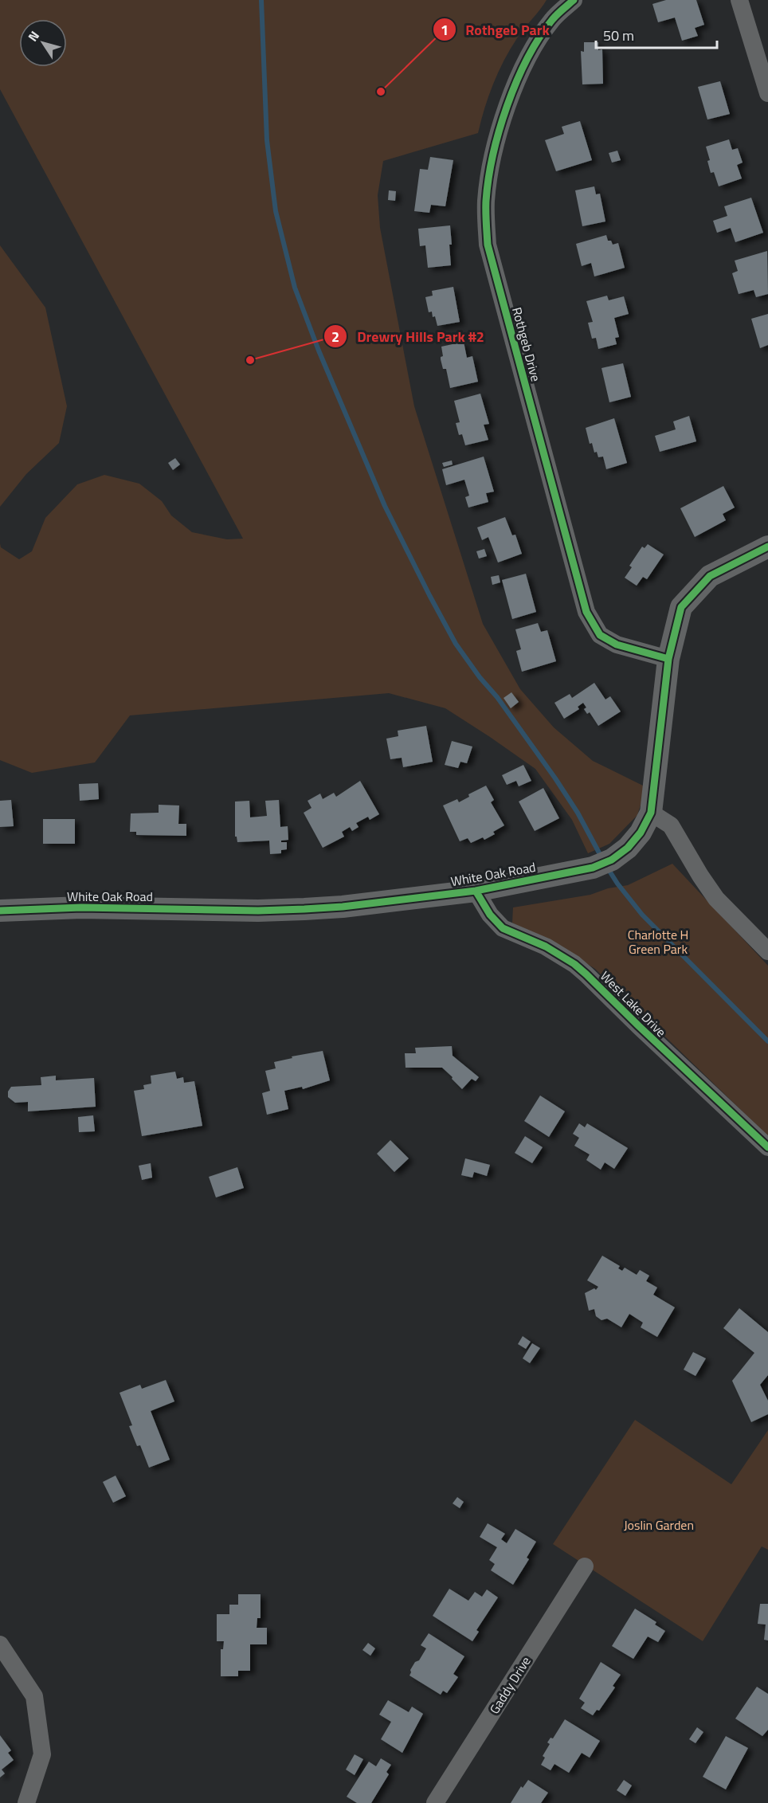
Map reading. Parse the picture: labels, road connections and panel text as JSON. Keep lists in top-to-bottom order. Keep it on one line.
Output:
{"streets":{"street":["Rothgeb Drive","White Oak Road","West Lake Drive","Gaddy Drive"]},"crossings":[["Rothgeb Drive","White Oak Road"],["White Oak Road","West Lake Drive"]],"parks":["Charlotte H Green Park","Joslin Garden"],"places":["Rothgeb Park","Drewry Hills Park #2"],"scale_bar":"50 m","north":"top left"}
